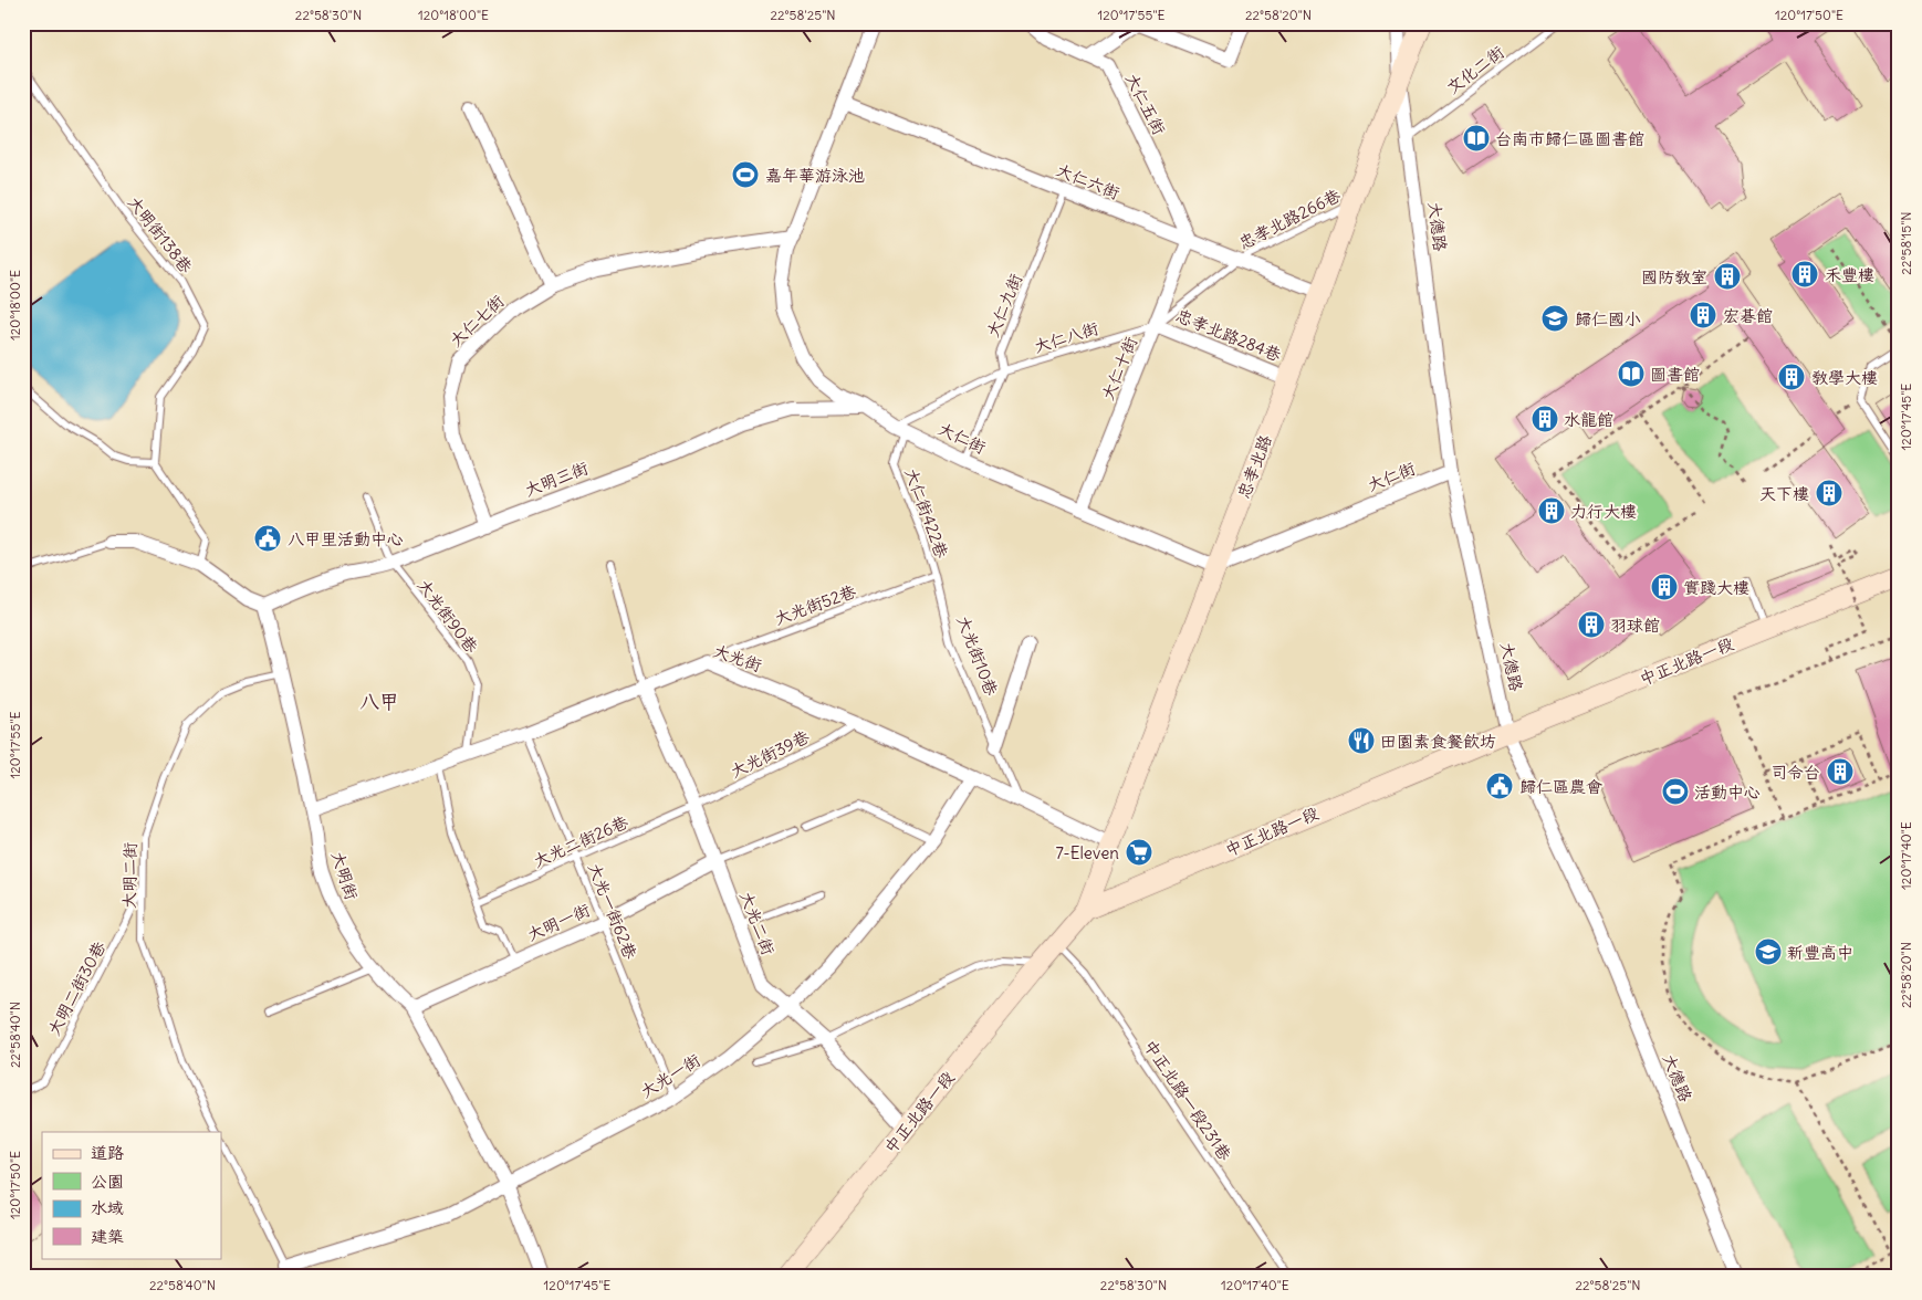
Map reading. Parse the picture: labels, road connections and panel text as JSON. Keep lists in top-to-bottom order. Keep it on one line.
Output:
{"streets":{"main road":["忠孝北路","中正北路一段"],"street":["大仁五街","大仁六街","大德路","大仁七街","忠孝北路284巷","大仁十街","大仁街","大明三街","大光街10巷","大光街","大明街","大明一街","大光二街","大光一街"],"lane":["文化二街","忠孝北路266巷","大明街138巷","大仁九街","大仁八街","大仁街422巷","大光街52巷","大光街90巷","大光街39巷","大光二街26巷","大明二街","大光一街62巷","大明二街30巷","中正北路一段231巷"]},"crossings":[["文化二街","大德路"],["大仁五街","大仁六街"],["大仁五街","大仁十街"],["大仁六街","忠孝北路266巷"],["大仁六街","大仁九街"],["大仁六街","大仁八街"],["大仁六街","大仁十街"],["大仁六街","大仁街"],["大仁六街","忠孝北路"],["忠孝北路266巷","大仁八街"],["忠孝北路266巷","忠孝北路"],["大德路","大仁街"],["大德路","忠孝北路"],["大德路","中正北路一段"],["大仁九街","大仁八街"],["大仁九街","大仁街"],["大仁七街","大仁街"],["大仁七街","大明三街"],["忠孝北路284巷","大仁八街"],["忠孝北路284巷","大仁十街"],["忠孝北路284巷","忠孝北路"],["大仁八街","大仁十街"],["大仁八街","大仁街"],["大仁八街","大仁街422巷"],["大仁十街","大仁街"],["大仁街","忠孝北路"],["大仁街","大明三街"],["大仁街","大仁街422巷"],["忠孝北路","大光街"],["忠孝北路","中正北路一段"],["大明三街","大光街90巷"],["大明三街","大明街"],["大仁街422巷","大光街52巷"],["大仁街422巷","大光街10巷"],["大光街52巷","大光街10巷"],["大光街52巷","大光街"],["大光街90巷","大光街"],["大光街10巷","大光街"],["大光街","大光街39巷"],["大光街","大明街"],["大光街","大光一街62巷"],["大光街","大光二街"],["大光街","大光一街"],["中正北路一段","大光二街"],["中正北路一段","中正北路一段231巷"],["大光街39巷","大光二街26巷"],["大光街39巷","大光二街"],["大光二街26巷","大光一街62巷"],["大光二街26巷","大光二街"],["大明二街","大明街"],["大明二街","大明二街30巷"],["大明街","大明一街"],["大明街","大光一街"],["大光一街62巷","大明一街"],["大光一街62巷","大光一街"],["大明一街","大光二街"],["大光二街","大光一街"]],"districts":["八甲"],"places":{"library":["台南市歸仁區圖書館","圖書館"],"sports":["嘉年華游泳池","活動中心"],"building":["禾豐樓","國防教室","宏碁館","教學大樓","水龍館","天下樓","力行大樓","實踐大樓","羽球館","司令台"],"school or university":["歸仁國小","新豐高中"],"public building":["八甲里活動中心","歸仁區農會"],"restaurant":["田園素食餐飲坊"],"supermarket":["7-Eleven"]},"legend":["道路","公園","水域","建築"],"coordinates":["22°58'30\"N","120°18'00\"E","22°58'25\"N","120°17'55\"E","22°58'20\"N","120°17'50\"E","22°58'15\"N","120°17'45\"E","120°17'40\"E","22°58'40\"N"]}
